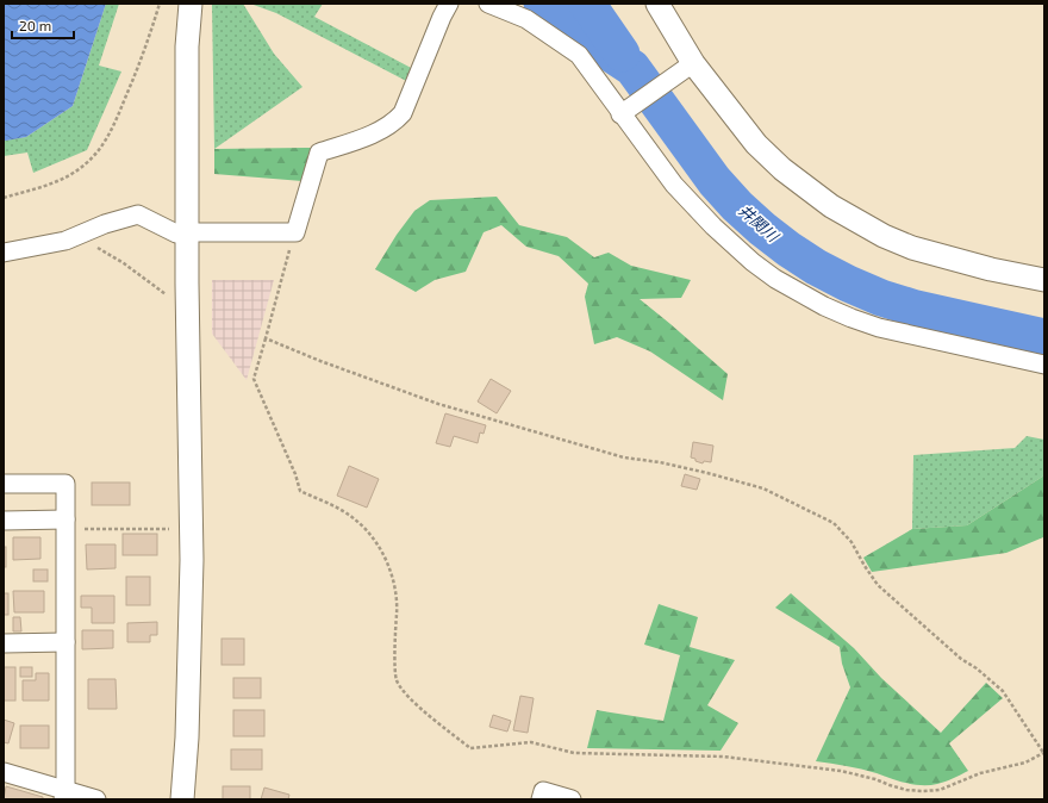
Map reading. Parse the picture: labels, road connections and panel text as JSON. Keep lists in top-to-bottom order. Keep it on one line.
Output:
{"water":["井関川"],"scale_bar":"20 m"}
